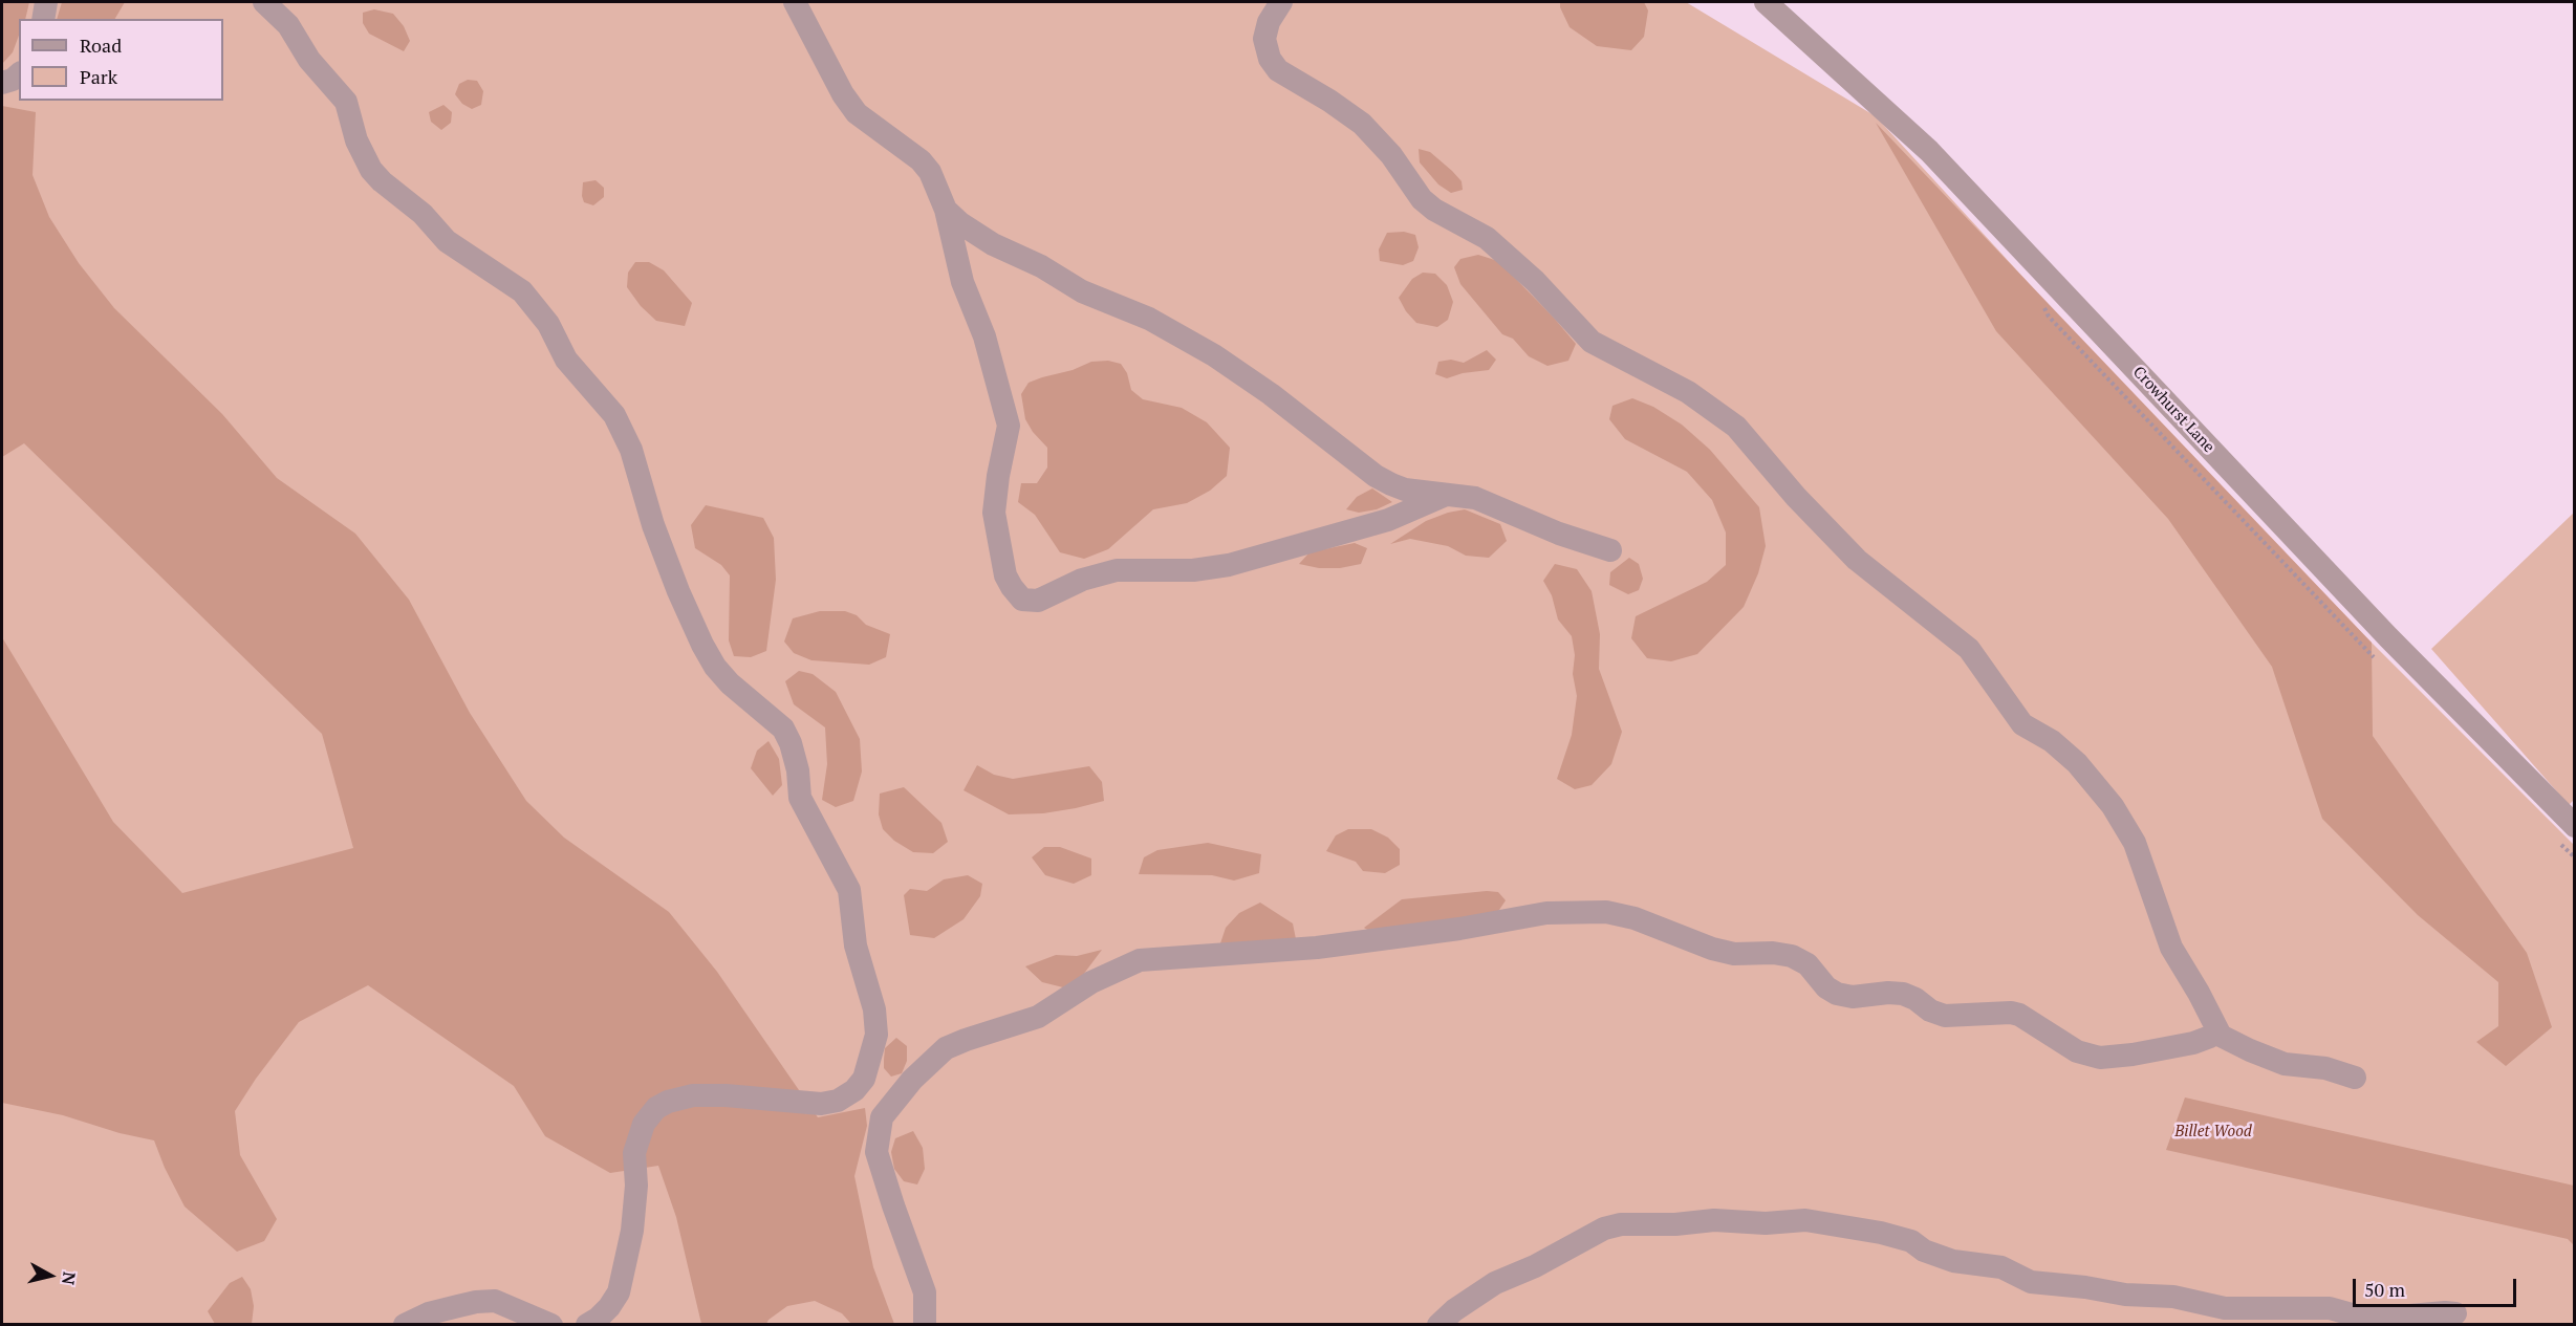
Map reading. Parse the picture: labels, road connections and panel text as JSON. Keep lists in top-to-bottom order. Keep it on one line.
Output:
{"streets":{"street":["Crowhurst Lane"]},"parks":["Billet Wood"],"legend":["Road","Park"],"scale_bar":"50 m","north":"right"}
